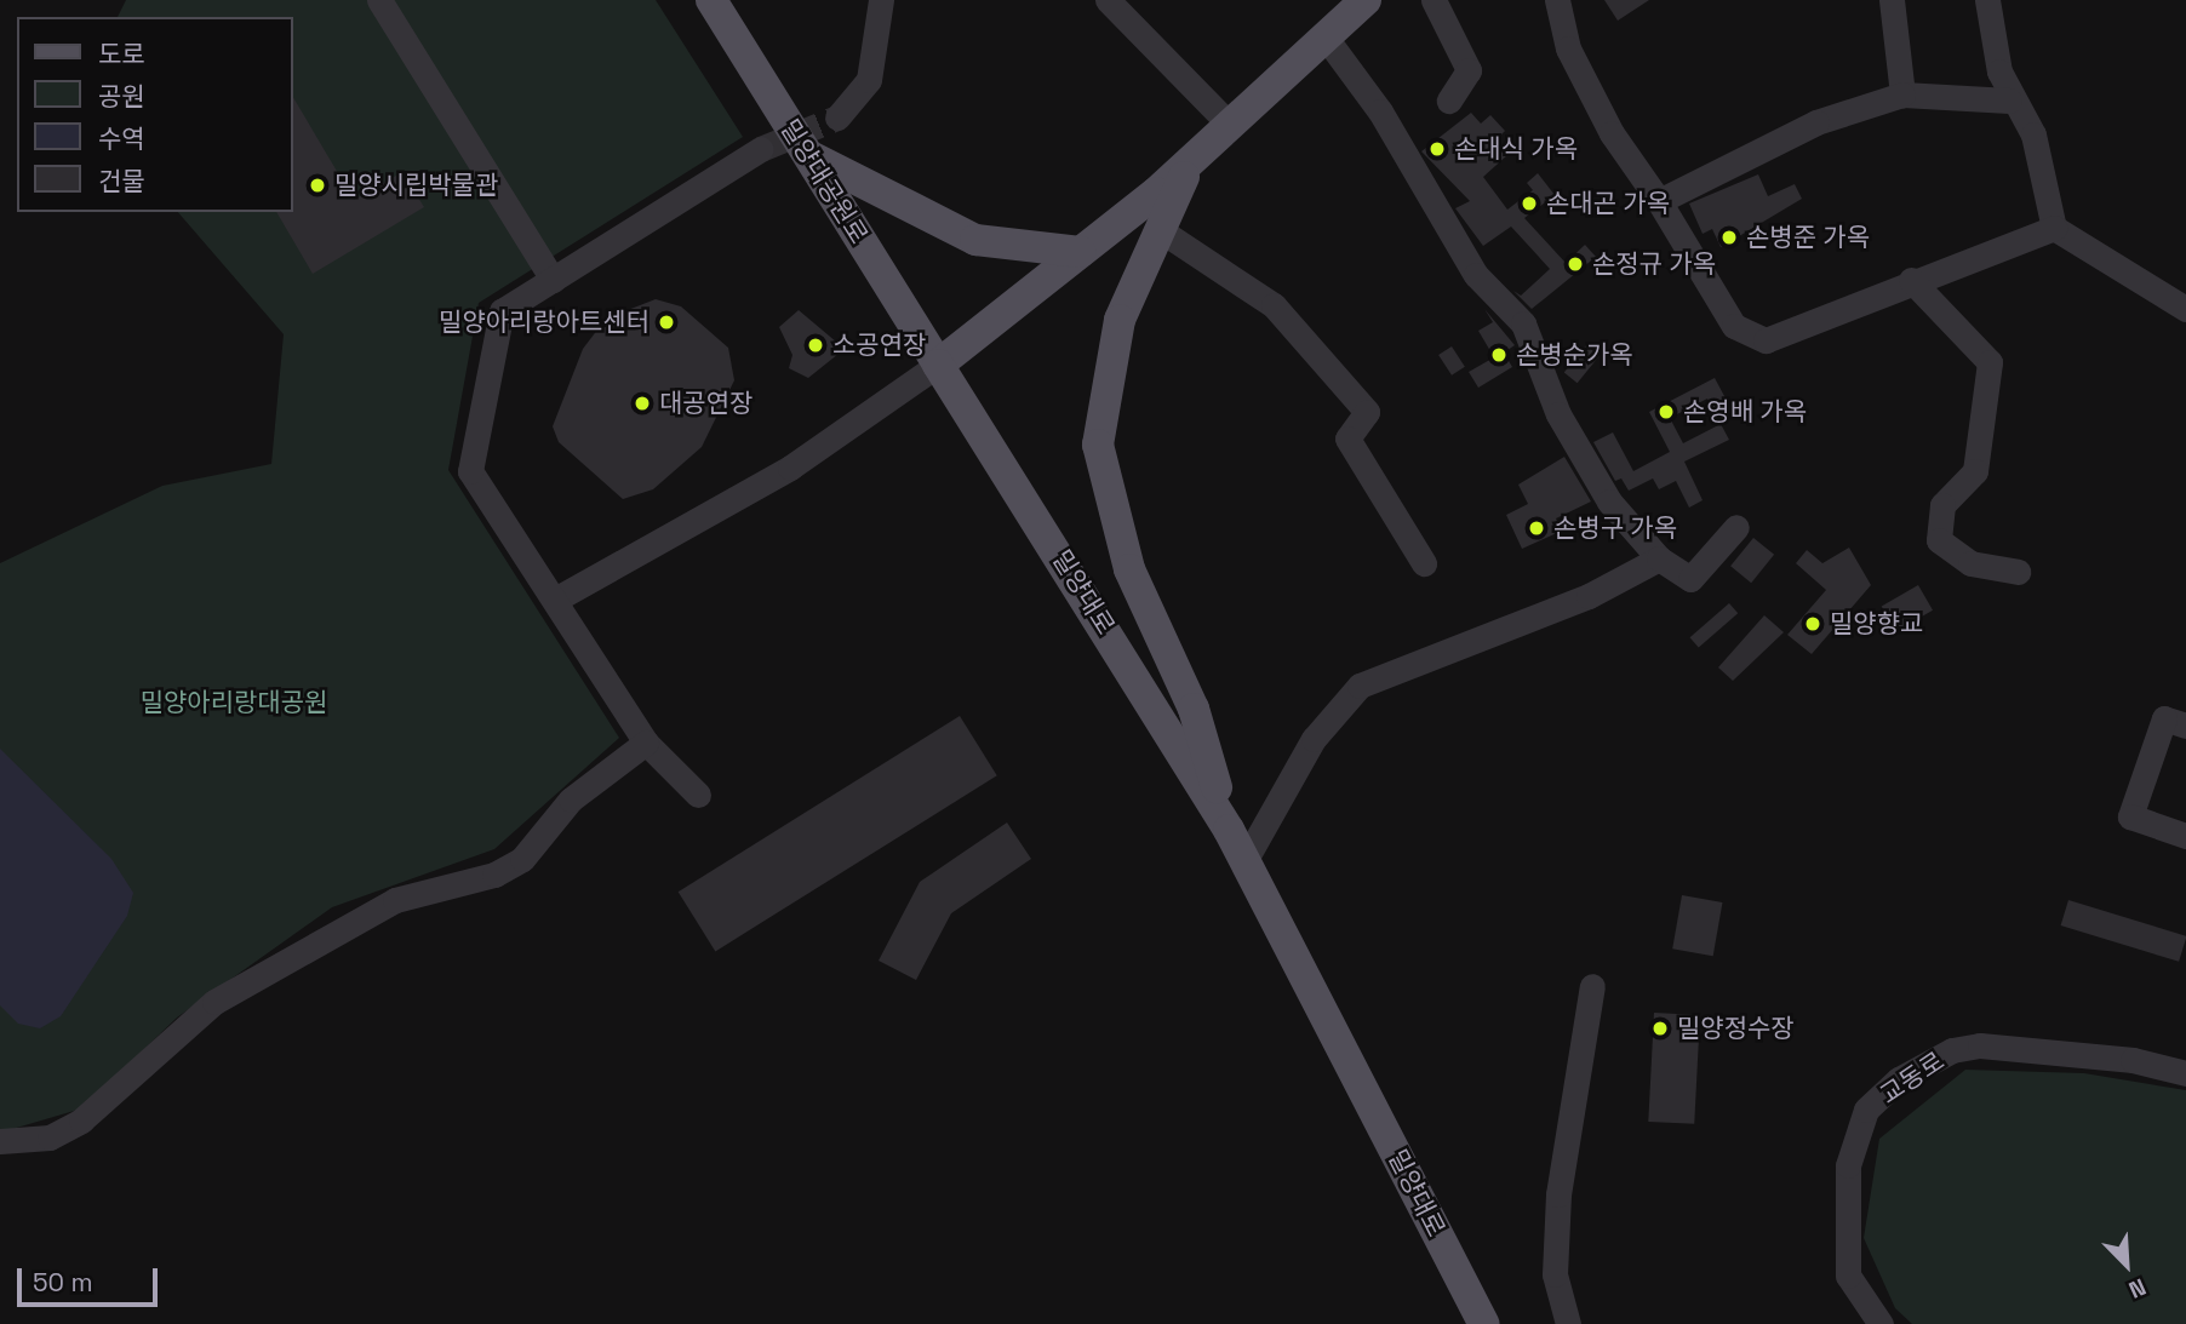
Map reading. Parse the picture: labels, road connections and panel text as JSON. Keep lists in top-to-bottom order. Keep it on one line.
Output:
{"streets":{"main road":["밀양대공원로","밀양대로"],"street":["교동로"]},"crossings":[["밀양대공원로","밀양대로"]],"parks":["밀양아리랑대공원"],"places":["손대식 가옥","밀양시립박물관","손대곤 가옥","손병준 가옥","손정규 가옥","밀양아리랑아트센터","소공연장","손병순가옥","대공연장","손영배 가옥","손병구 가옥","밀양향교","밀양정수장"],"legend":["도로","공원","수역","건물"],"scale_bar":"50 m","north":"bottom right"}
